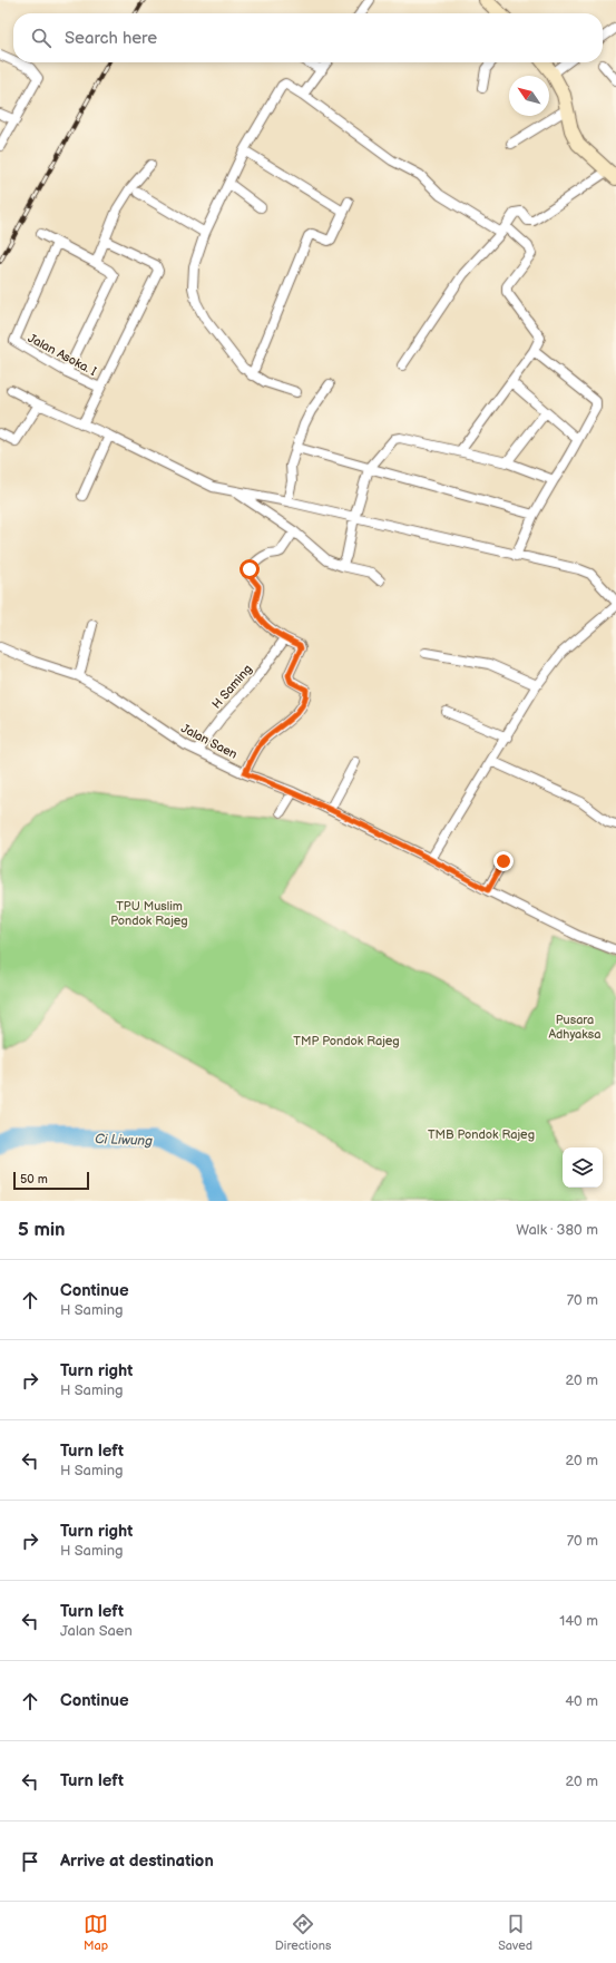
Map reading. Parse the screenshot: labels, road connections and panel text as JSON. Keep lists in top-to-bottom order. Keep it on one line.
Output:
{"streets":{"street":["Jalan Asoka. I","H Saming","Jalan Saen"]},"crossings":[["H Saming","Jalan Saen"]],"water":["Ci Liwung"],"parks":["TPU Muslim Pondok Rajeg","Pusara Adhyaksa","TMP Pondok Rajeg","TMB Pondok Rajeg"],"scale_bar":"50 m","north":"top left","page":{"search":"Search here","scale":"50 m","heading":["5 min","Walk · 380 m"],"list":[["Continue","H Saming","70 m"],["Turn right","H Saming","20 m"],["Turn left","H Saming","20 m"],["Turn right","H Saming","70 m"],["Turn left","Jalan Saen","140 m"],["Continue","40 m"],["Turn left","20 m"],"Arrive at destination"],"nav":["Map","Directions","Saved"]}}
